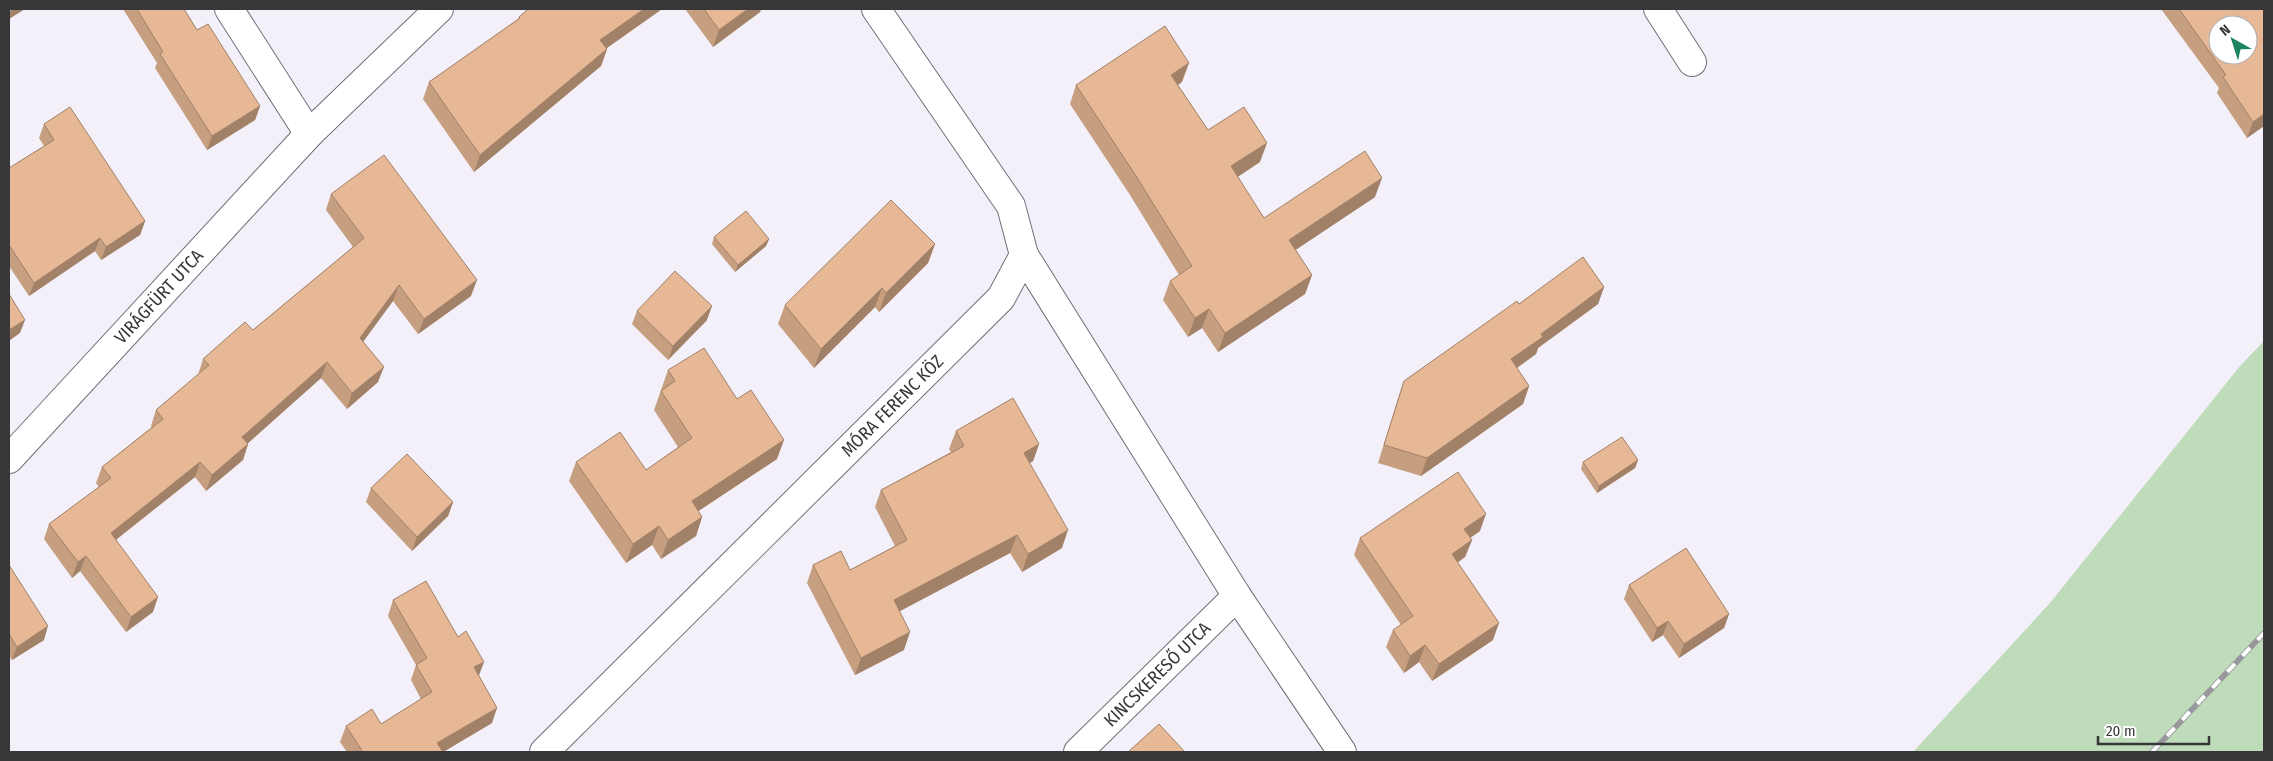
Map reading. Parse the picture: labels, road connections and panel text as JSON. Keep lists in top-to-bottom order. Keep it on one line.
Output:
{"streets":{"street":["VIRÁGFÜRT UTCA","MÓRA FERENC KÖZ","KINCSKERESŐ UTCA"]},"scale_bar":"20 m","north":"top left"}
